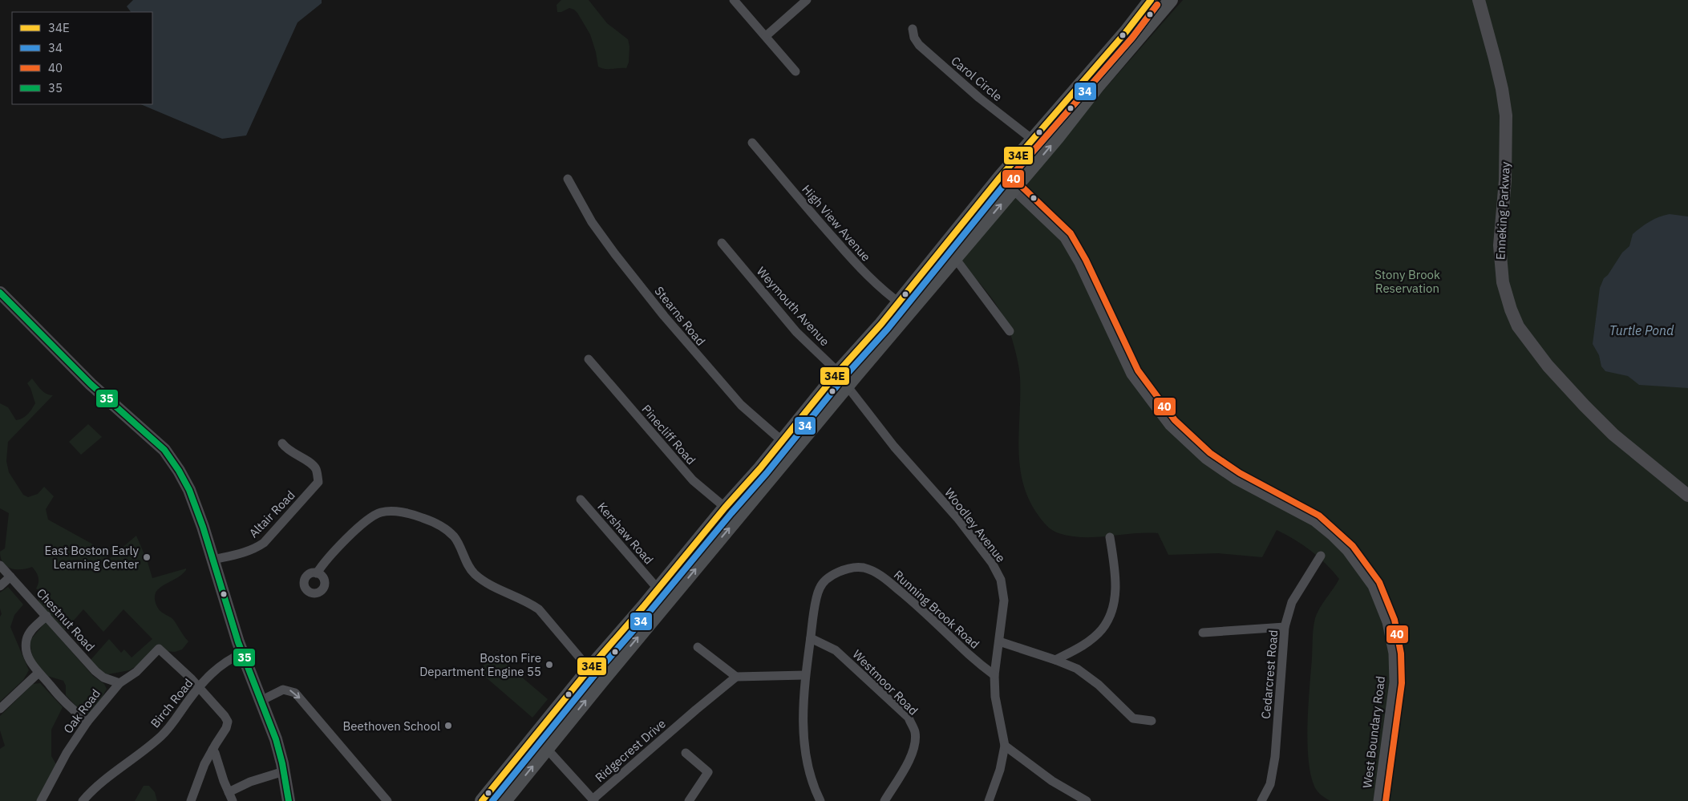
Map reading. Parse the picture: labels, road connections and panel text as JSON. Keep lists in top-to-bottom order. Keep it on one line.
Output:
{"streets":{"main road":["Enneking Parkway"],"street":["Carol Circle","High View Avenue","Weymouth Avenue","Stearns Road","Pinecliff Road","Altair Road","Woodley Avenue","Kershaw Road","Running Brook Road","Chestnut Road","Cedarcrest Road","Westmoor Road","Birch Road","Oak Road","West Boundary Road","Ridgecrest Drive"]},"crossings":[["Weymouth Avenue","Woodley Avenue"],["Woodley Avenue","Running Brook Road"],["Running Brook Road","Westmoor Road"],["Chestnut Road","Oak Road"],["Birch Road","Oak Road"]],"water":["Turtle Pond"],"parks":["Stony Brook Reservation"],"places":["East Boston Early Learning Center","Boston Fire Department Engine 55","Beethoven School"],"lines":["transit line 34E","transit line 34","transit line 40","transit line 35"],"legend":["34E","34","40","35"]}
